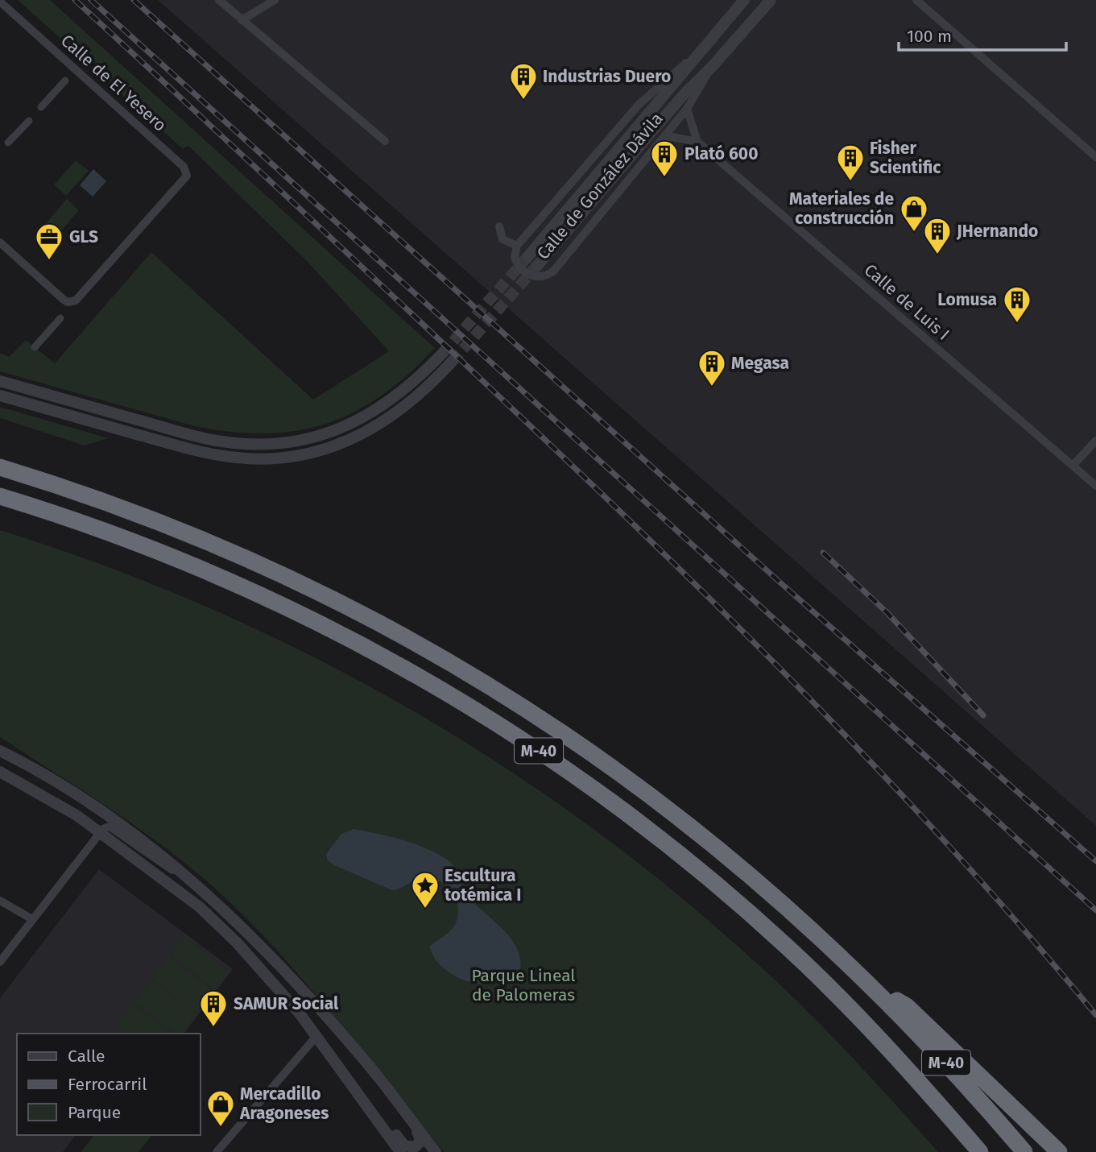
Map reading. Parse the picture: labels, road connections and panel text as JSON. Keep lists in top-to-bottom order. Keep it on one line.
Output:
{"streets":{"highway":["M-40"],"street":["Calle de El Yesero","Calle de González Dávila","Calle de Luis I"]},"parks":["Parque Lineal de Palomeras"],"places":{"building":["Industrias Duero","Plató 600","Fisher Scientific","JHernando","Lomusa","Megasa","SAMUR Social"],"shop":["Materiales de construcción","Mercadillo Aragoneses"],"office":["GLS"],"place":["Escultura totémica I"]},"legend":["Calle","Ferrocarril","Parque"],"scale_bar":"100 m"}
